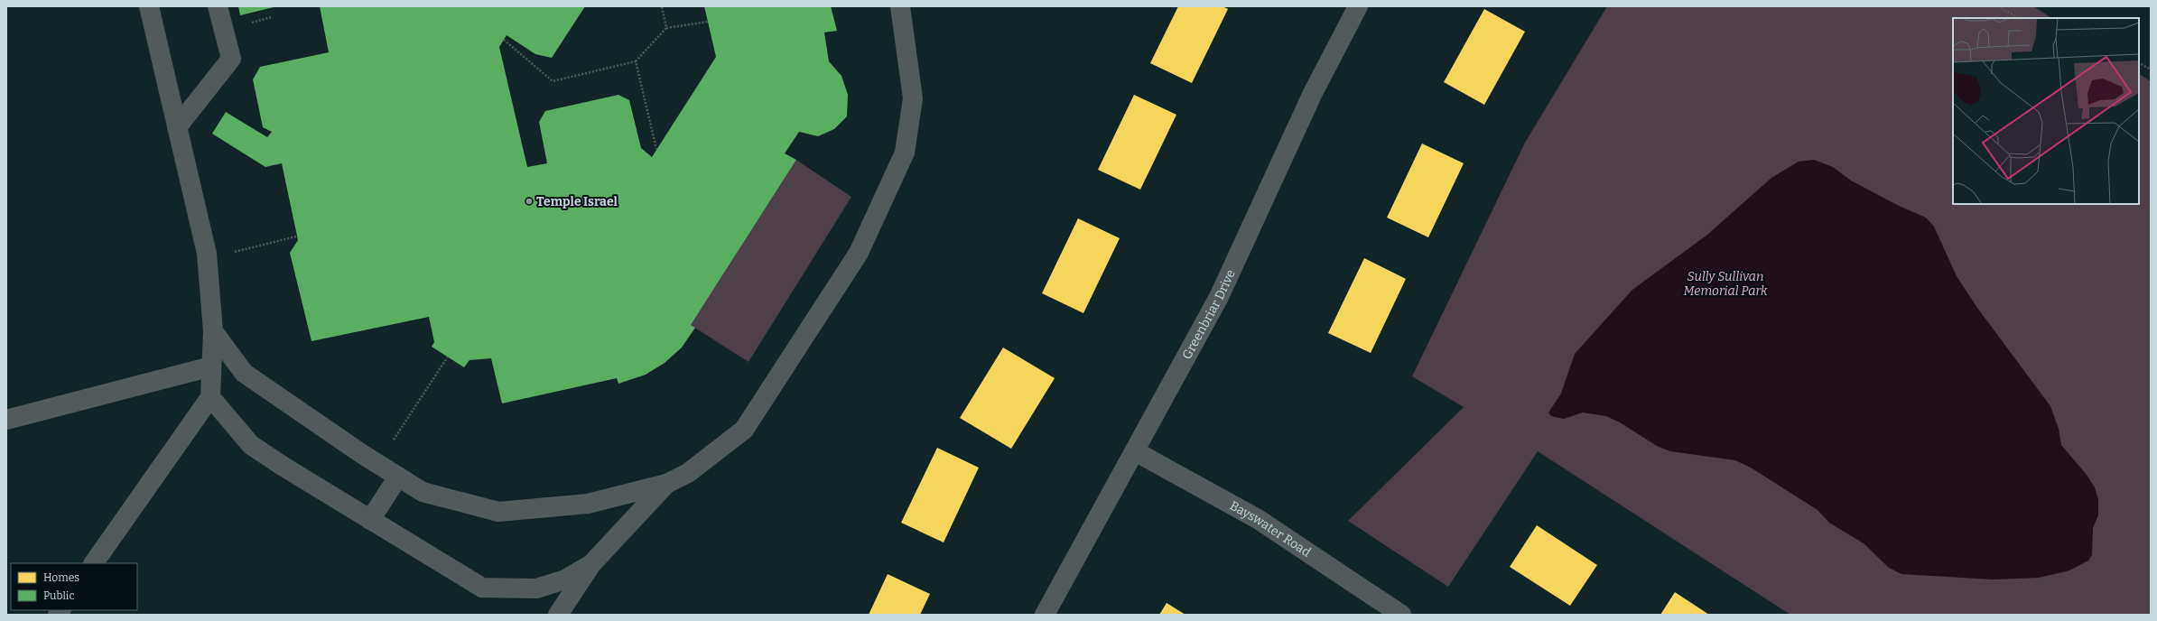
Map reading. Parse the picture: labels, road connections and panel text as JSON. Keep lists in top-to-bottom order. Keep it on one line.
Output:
{"streets":{"street":["Greenbriar Drive","Bayswater Road"]},"crossings":[["Greenbriar Drive","Bayswater Road"]],"parks":["Sully Sullivan Memorial Park"],"places":["Temple Israel"],"legend":["Homes","Public"]}
